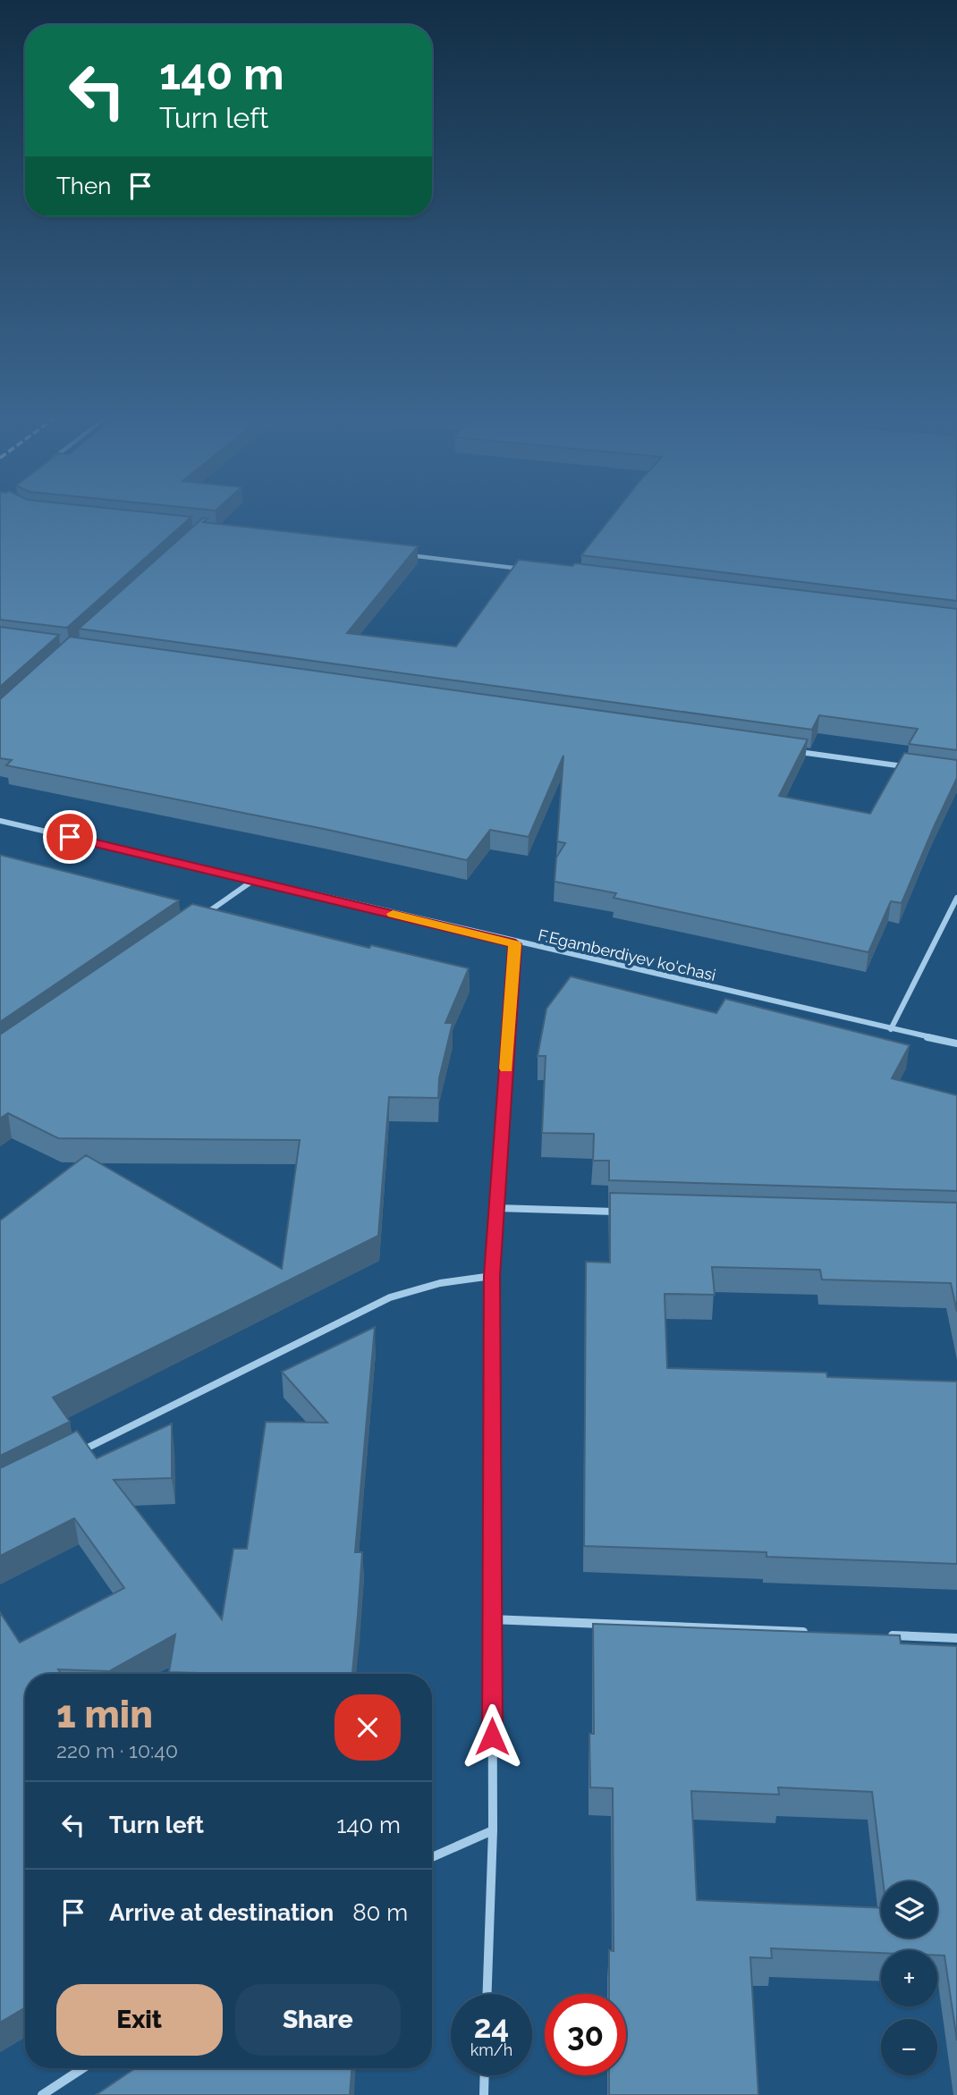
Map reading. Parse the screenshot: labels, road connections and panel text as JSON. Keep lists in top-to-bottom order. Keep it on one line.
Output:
{"streets":{"street":["F.Egamberdiyev kо‘chasi"]},"page":{"turn":["140 m","Turn left"],"then":"Then","heading":["1 min","220 m · 10:40"],"list":[{"name":"Turn left","value":"140 m"},{"name":"Arrive at destination","value":"80 m"}],"map_buttons":["+","−"],"buttons":["Exit","Share"],"speed":"24 km/h","limit":"30"}}
